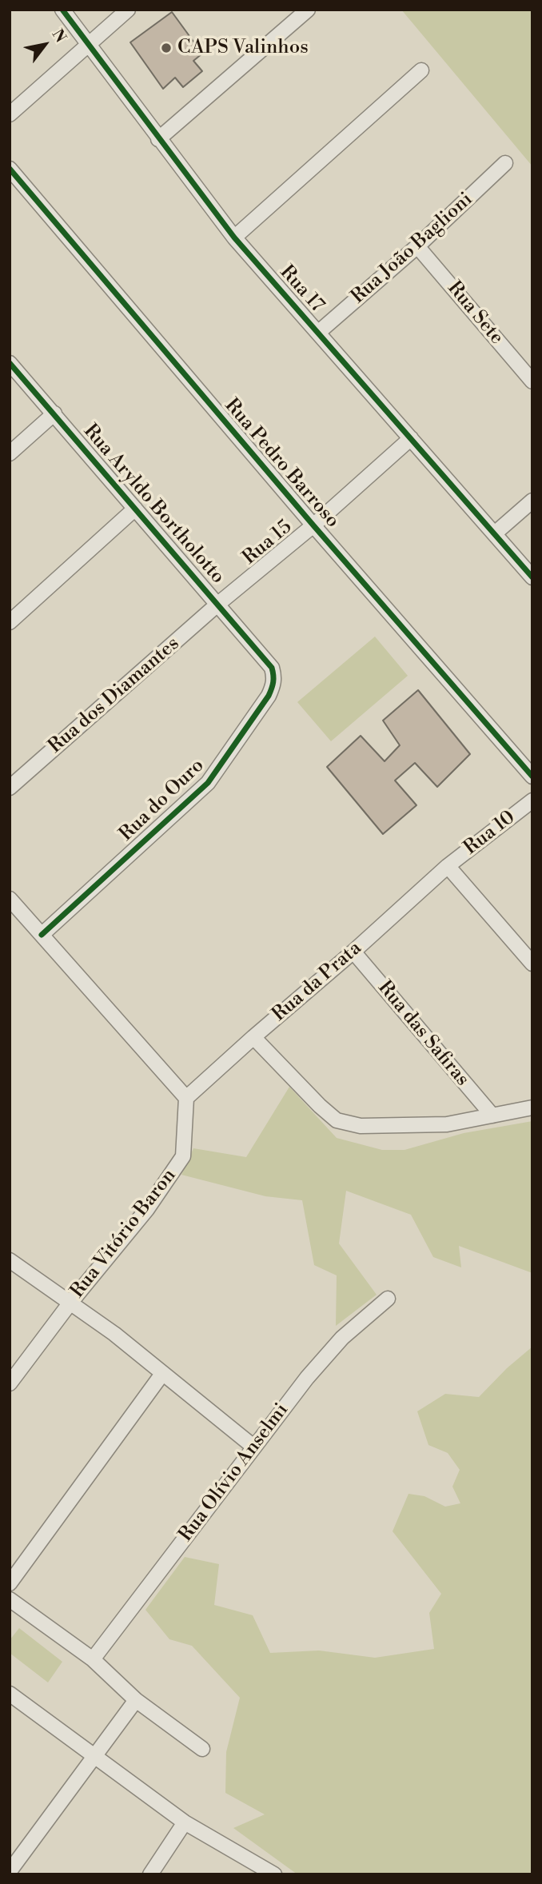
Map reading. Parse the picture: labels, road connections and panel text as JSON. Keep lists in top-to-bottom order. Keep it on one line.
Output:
{"streets":{"street":["Rua João Baglioni","Rua 17","Rua Sete","Rua Pedro Barroso","Rua Aryldo Bortholotto","Rua 15","Rua dos Diamantes","Rua do Ouro","Rua 10","Rua da Prata","Rua das Safiras","Rua Vitório Baron","Rua Olívio Anselmi"]},"crossings":[["Rua João Baglioni","Rua 17"],["Rua João Baglioni","Rua Sete"],["Rua 17","Rua 15"],["Rua Pedro Barroso","Rua 15"],["Rua Aryldo Bortholotto","Rua 15"],["Rua Aryldo Bortholotto","Rua dos Diamantes"],["Rua Aryldo Bortholotto","Rua do Ouro"],["Rua 15","Rua dos Diamantes"],["Rua 10","Rua da Prata"],["Rua da Prata","Rua das Safiras"],["Rua da Prata","Rua Vitório Baron"]],"places":["CAPS Valinhos"],"north":"top right"}
